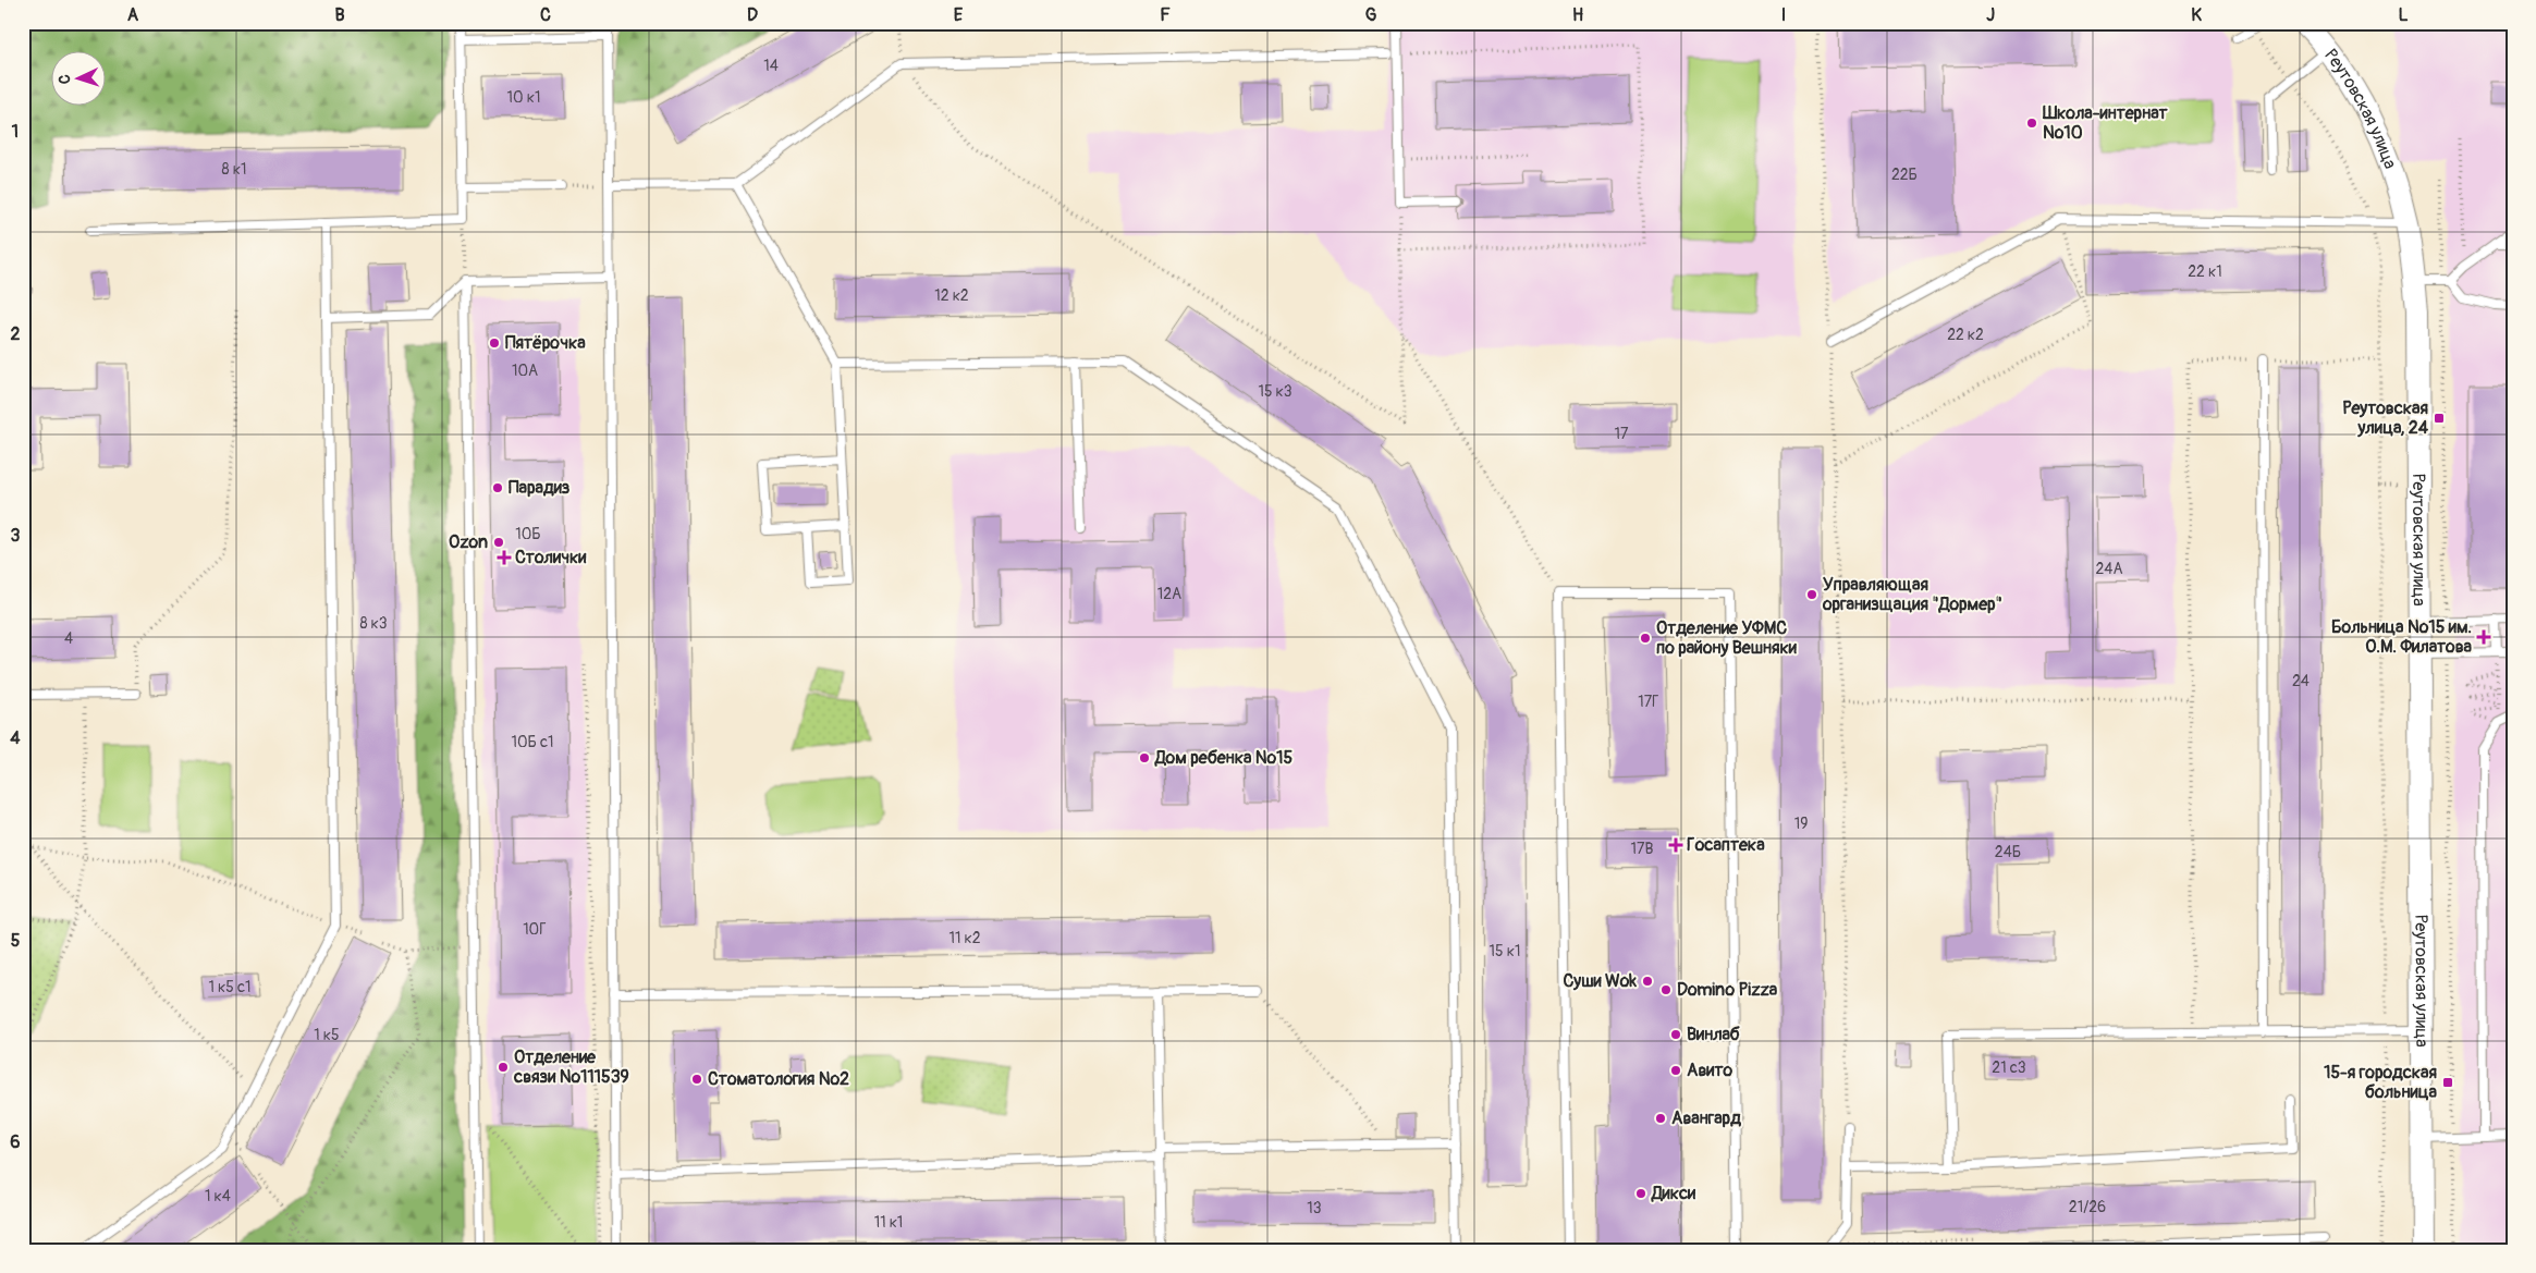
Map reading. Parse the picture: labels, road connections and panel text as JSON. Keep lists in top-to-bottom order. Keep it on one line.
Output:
{"streets":{"street":["Реутовская улица"]},"places":{"other":["Школа-интернат №10","Пятёрочка","Парадиз","Ozon","Управляющая организщация \"Дормер\"","Отделение УФМС по району Вешняки","Дом ребенка №15","Суши Wok","Domino Pizza","Винлаб","Отделение связи №111539","Авито","Стоматология №2","Авангард","Дикси"],"transit":["Реутовская улица, 24","15-я городская больница"],"health":["Столички","Больница №15 им. О.М. Филатова","Госаптека"]},"house_numbers":["14","10 к1","8 к1","22Б","22 к1","12 к2","22 к2","10А","15 к3","17","10Б","24А","12А","8 к3","4","24","17Г","10Б с1","19","17В","24Б","10Г","11 к2","15 к1","1 к5 с1","1 к5","21 с3","1 к4","21/26","13","11 к1"],"north":"left","grid":{"columns":["A","B","C","D","E","F","G","H","I","J","K","L"],"rows":["1","2","3","4","5","6"]}}
